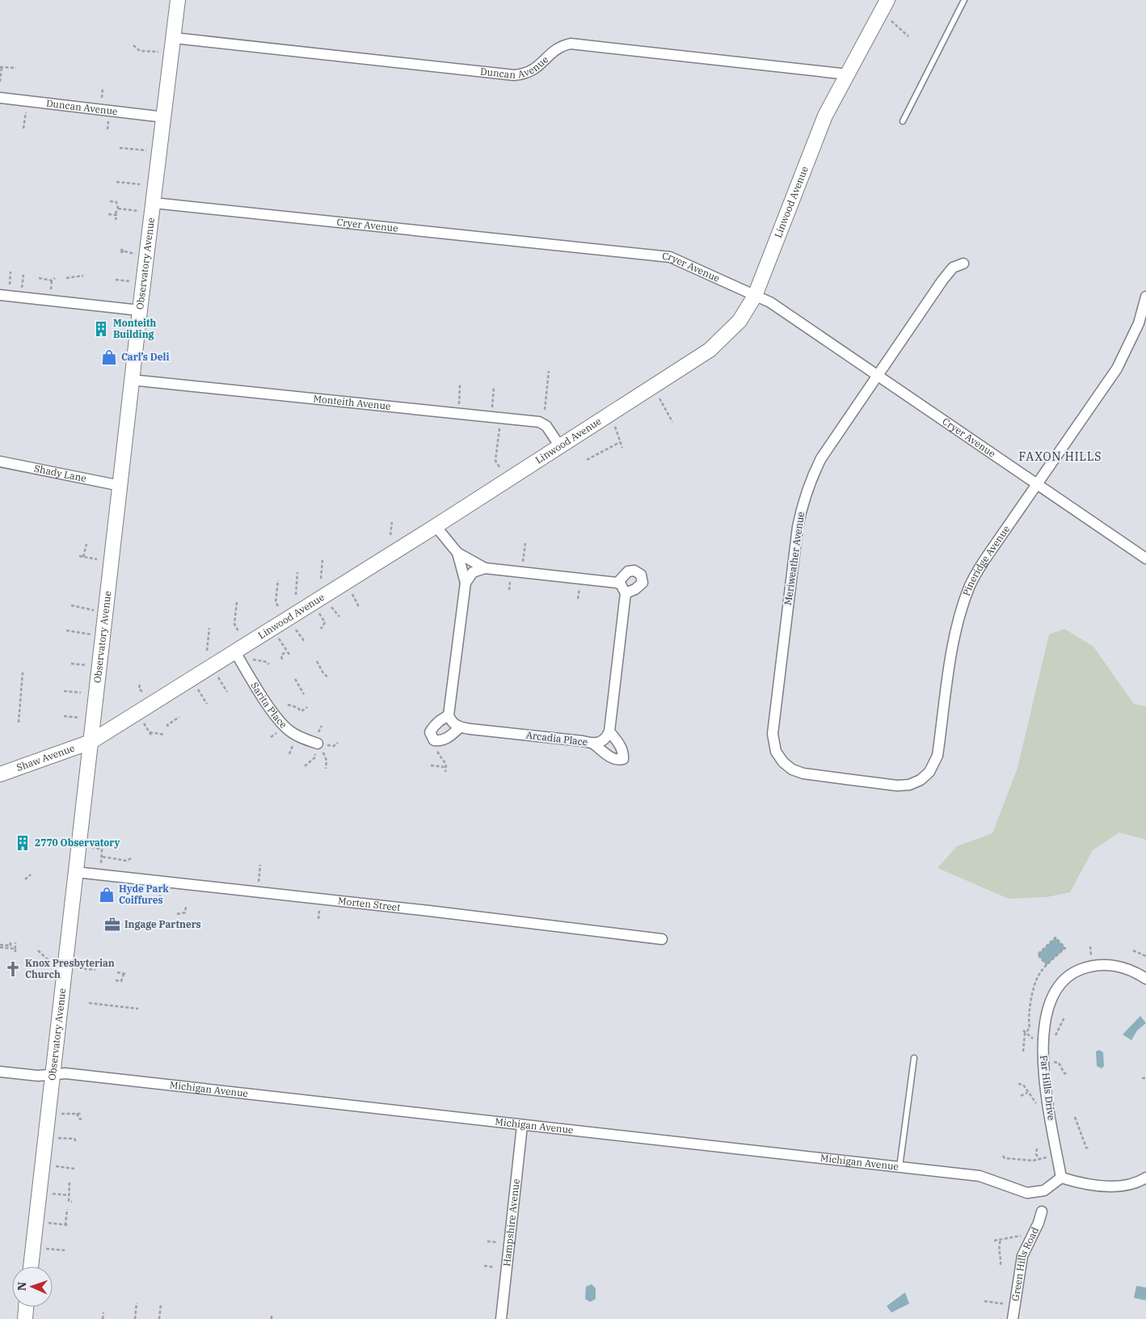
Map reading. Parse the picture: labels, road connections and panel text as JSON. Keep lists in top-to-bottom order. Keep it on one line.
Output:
{"streets":{"main road":["Linwood Avenue","Observatory Avenue","Shaw Avenue"],"street":["Duncan Avenue","Cryer Avenue","Monteith Avenue","Shady Lane","Meriweather Avenue","Pineridge Avenue","Sarita Place","Arcadia Place","Morten Street","Far Hills Drive","Michigan Avenue","Hampshire Avenue","Green Hills Road"]},"crossings":[["Duncan Avenue","Linwood Avenue"],["Duncan Avenue","Observatory Avenue"],["Linwood Avenue","Cryer Avenue"],["Linwood Avenue","Observatory Avenue"],["Linwood Avenue","Monteith Avenue"],["Linwood Avenue","Sarita Place"],["Linwood Avenue","Shaw Avenue"],["Cryer Avenue","Observatory Avenue"],["Cryer Avenue","Meriweather Avenue"],["Cryer Avenue","Pineridge Avenue"],["Observatory Avenue","Monteith Avenue"],["Observatory Avenue","Shady Lane"],["Observatory Avenue","Shaw Avenue"],["Observatory Avenue","Morten Street"],["Observatory Avenue","Michigan Avenue"],["Meriweather Avenue","Pineridge Avenue"],["Far Hills Drive","Michigan Avenue"],["Michigan Avenue","Hampshire Avenue"]],"districts":["FAXON HILLS"],"places":{"building":["Monteith Building","2770 Observatory"],"shop":["Carl’s Deli","Hyde Park Coiffures"],"office":["Ingage Partners"],"church":["Knox Presbyterian Church"]},"north":"left"}
